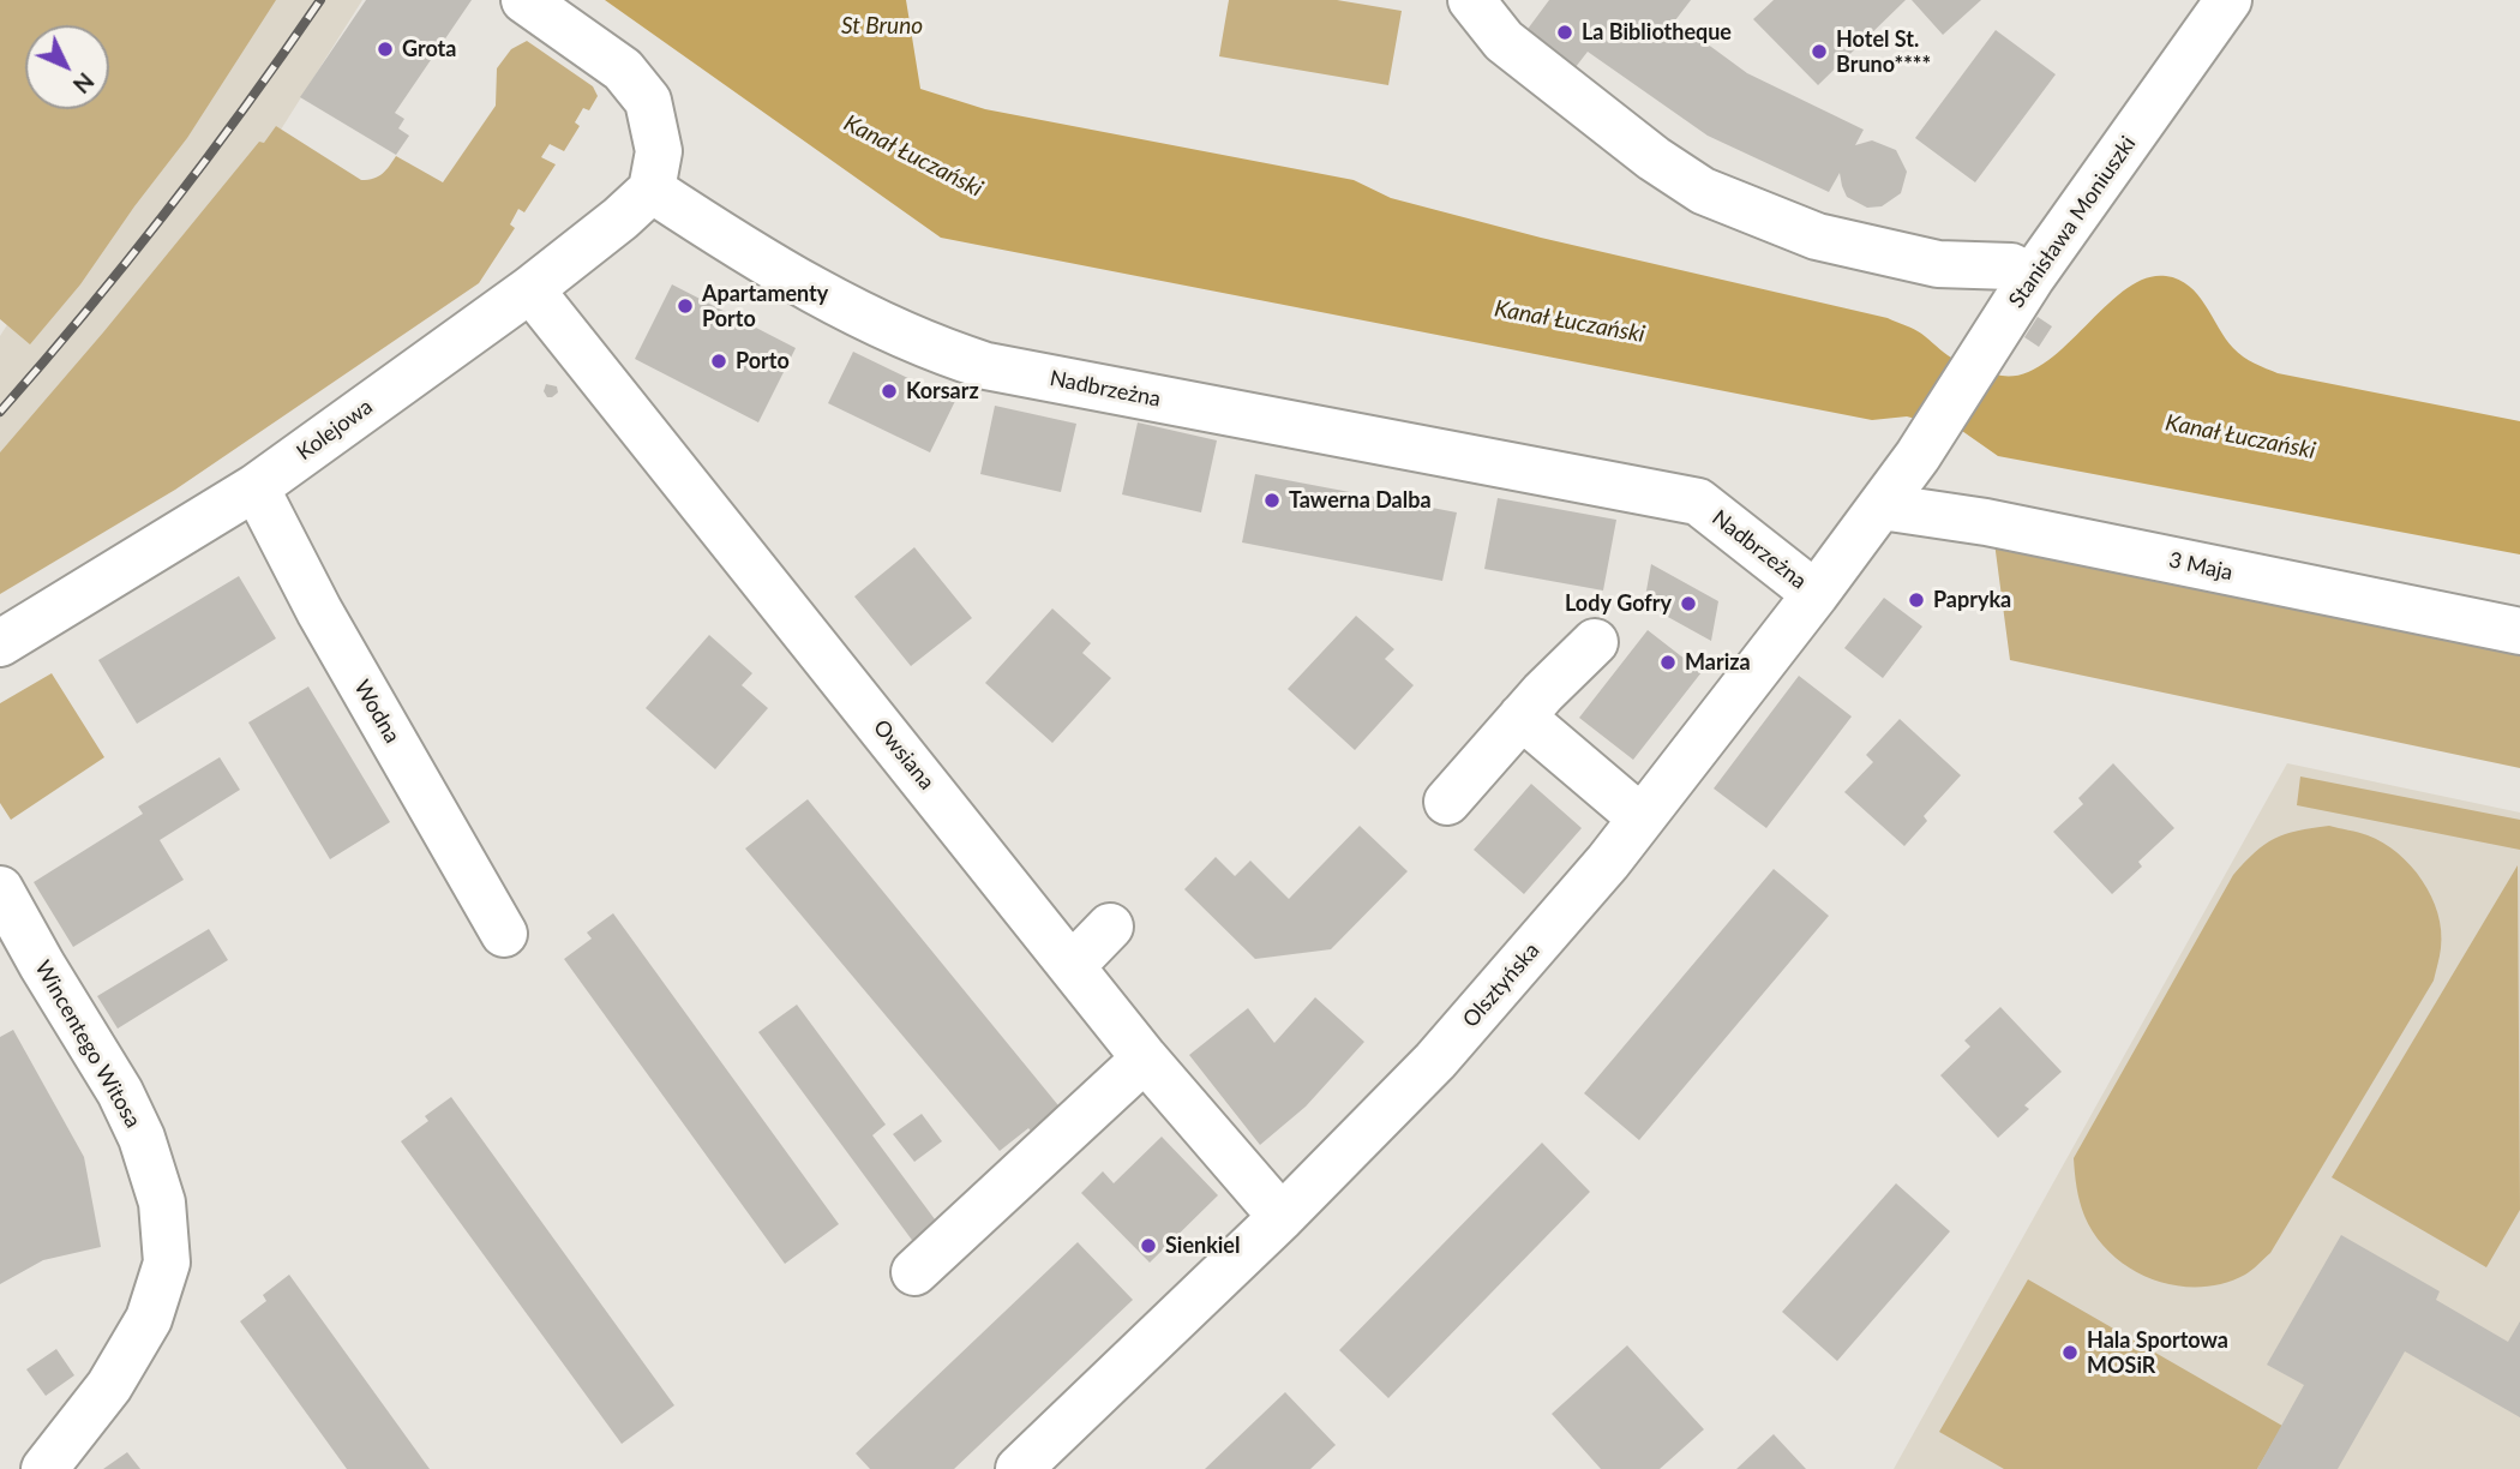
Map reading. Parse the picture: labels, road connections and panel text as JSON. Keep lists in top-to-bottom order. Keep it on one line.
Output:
{"streets":{"street":["Stanisława Moniuszki","Nadbrzeżna","Kolejowa","3 Maja","Wodna","Owsiana","Olsztyńska","Wincentego Witosa"]},"crossings":[["Stanisława Moniuszki","Olsztyńska"],["Nadbrzeżna","Kolejowa"],["Nadbrzeżna","Olsztyńska"],["Kolejowa","Wodna"],["Kolejowa","Owsiana"],["3 Maja","Olsztyńska"],["Owsiana","Olsztyńska"]],"water":["St Bruno","Kanał Łuczański"],"places":["La Bibliotheque","Grota","Hotel St. Bruno****","Apartamenty Porto","Porto","Korsarz","Tawerna Dalba","Papryka","Lody Gofry","Mariza","Sienkiel","Hala Sportowa MOSiR"],"north":"bottom right"}
